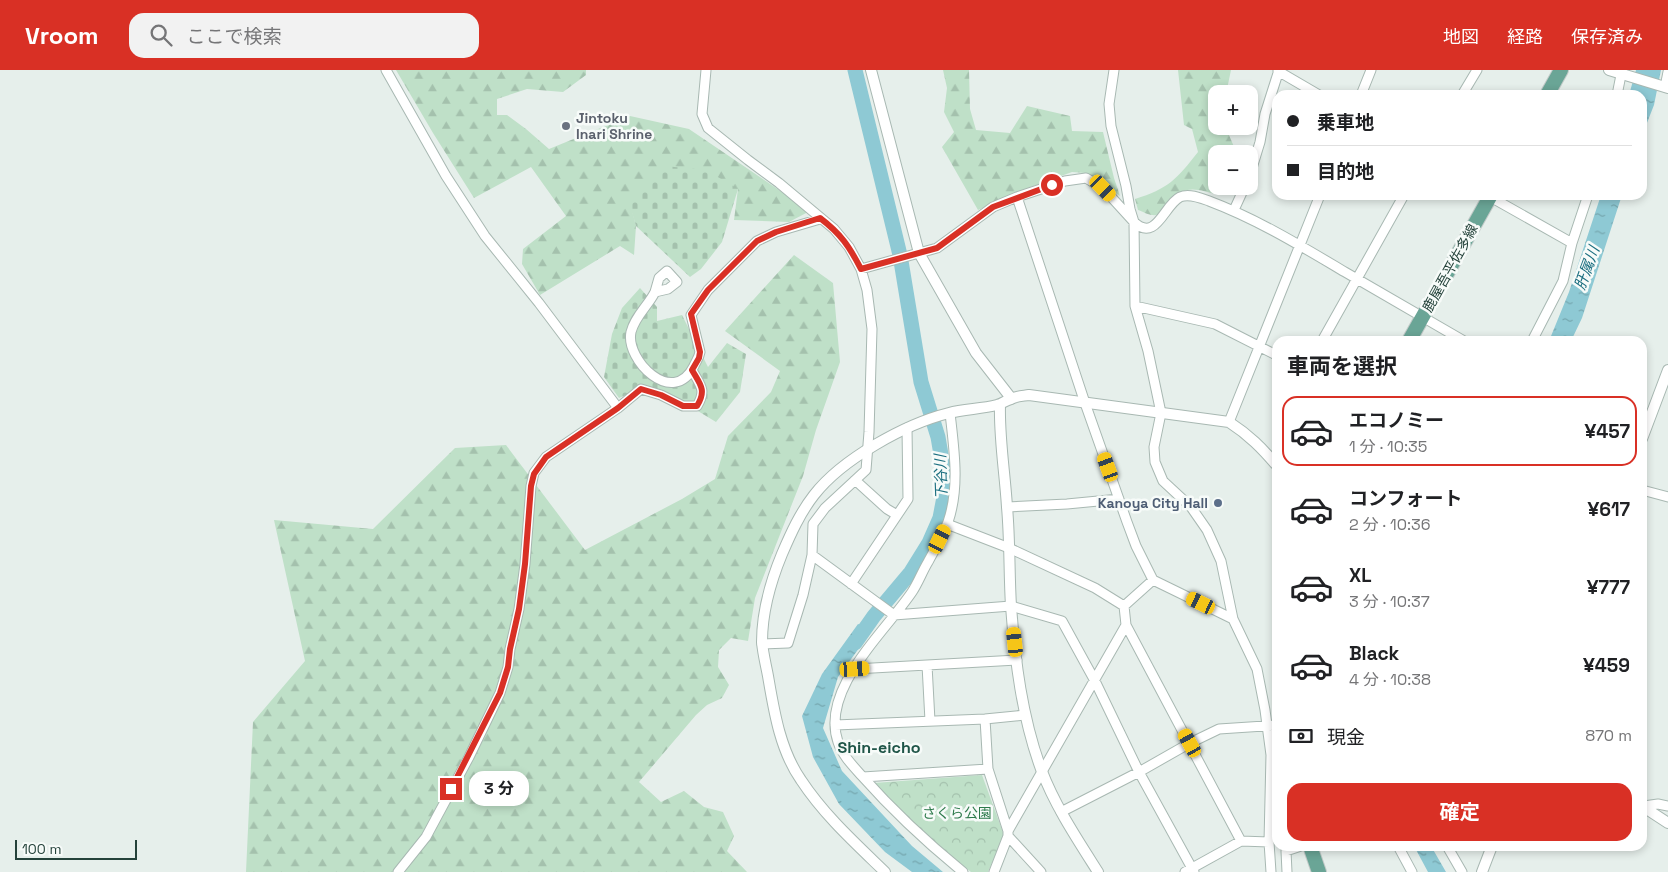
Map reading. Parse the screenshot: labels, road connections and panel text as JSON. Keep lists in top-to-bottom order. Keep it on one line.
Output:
{"streets":{"main road":["鹿屋吾平佐多線"]},"districts":["Shin-eicho"],"water":["肝属川","下谷川"],"parks":["さくら公園"],"places":["Jintoku Inari Shrine","Kanoya City Hall"],"scale_bar":"100 m","page":{"header":"Vroom","search":"ここで検索","nav":["地図","経路","保存済み"],"map_buttons":["+","−"],"banner":["乗車地","目的地"],"heading":"車両を選択","list":[{"name":"エコノミー","note":"1 分 · 10:35","value":"¥457"},{"name":"コンフォート","note":"2 分 · 10:36","value":"¥617"},{"name":"XL","note":"3 分 · 10:37","value":"¥777"},{"name":"Black","note":"4 分 · 10:38","value":"¥459"}],"pay":["現金","870 m"],"bubble":"3 分","buttons":"確定","scale":"100 m"}}
